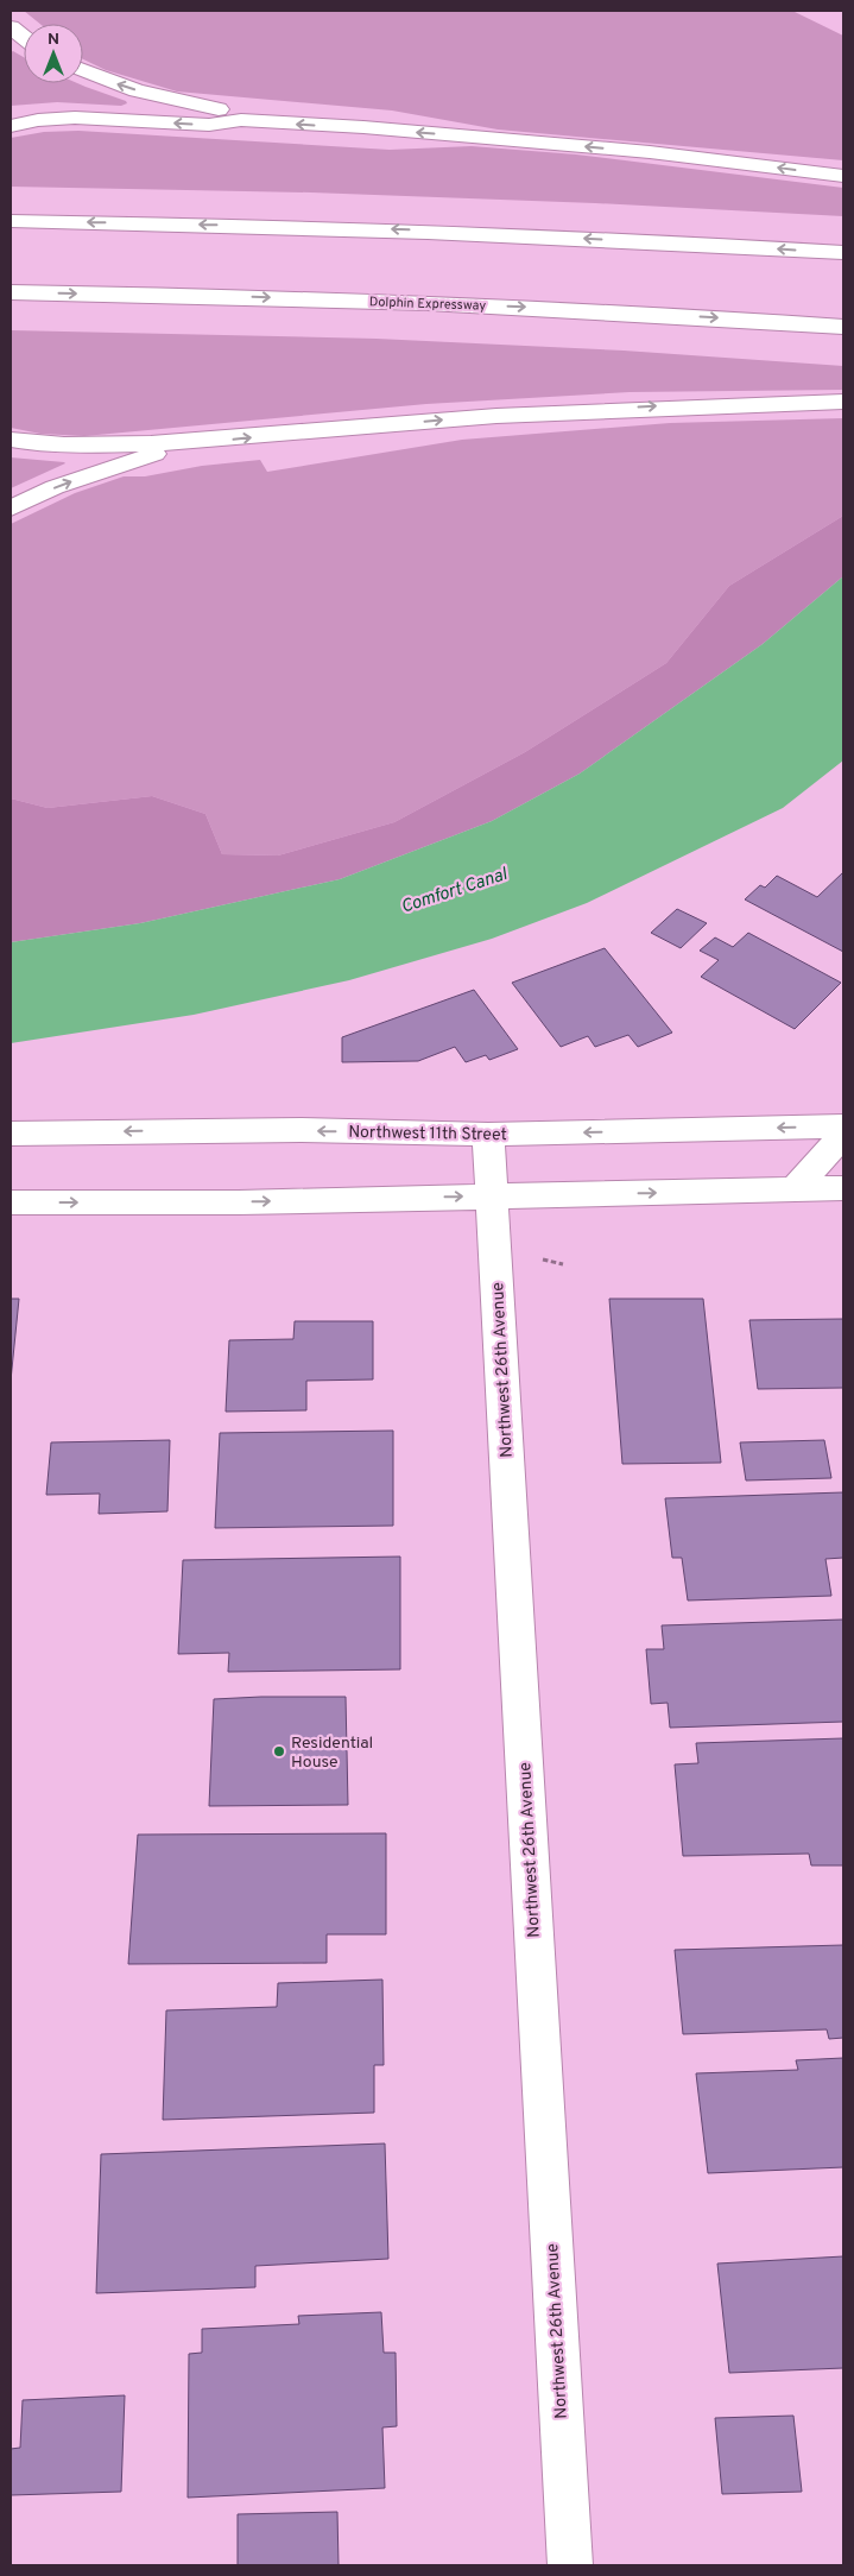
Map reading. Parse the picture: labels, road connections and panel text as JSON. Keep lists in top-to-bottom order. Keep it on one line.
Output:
{"streets":{"main road":["Dolphin Expressway","Northwest 11th Street","Northwest 26th Avenue"]},"crossings":[["Northwest 11th Street","Northwest 26th Avenue"]],"water":["Comfort Canal"],"places":["Residential House"],"north":"top"}
